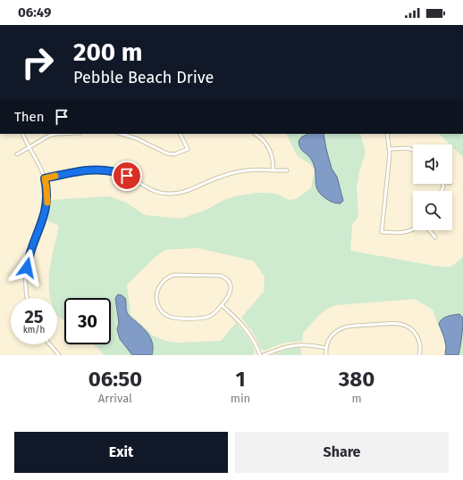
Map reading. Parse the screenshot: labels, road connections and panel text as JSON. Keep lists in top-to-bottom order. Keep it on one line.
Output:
{"page":{"status":"06:49","turn":["200 m","Pebble Beach Drive"],"then":"Then","speed":"25 km/h","limit":"30","eta":["06:50","Arrival","1","min","380","m"],"buttons":["Exit","Share"]}}
